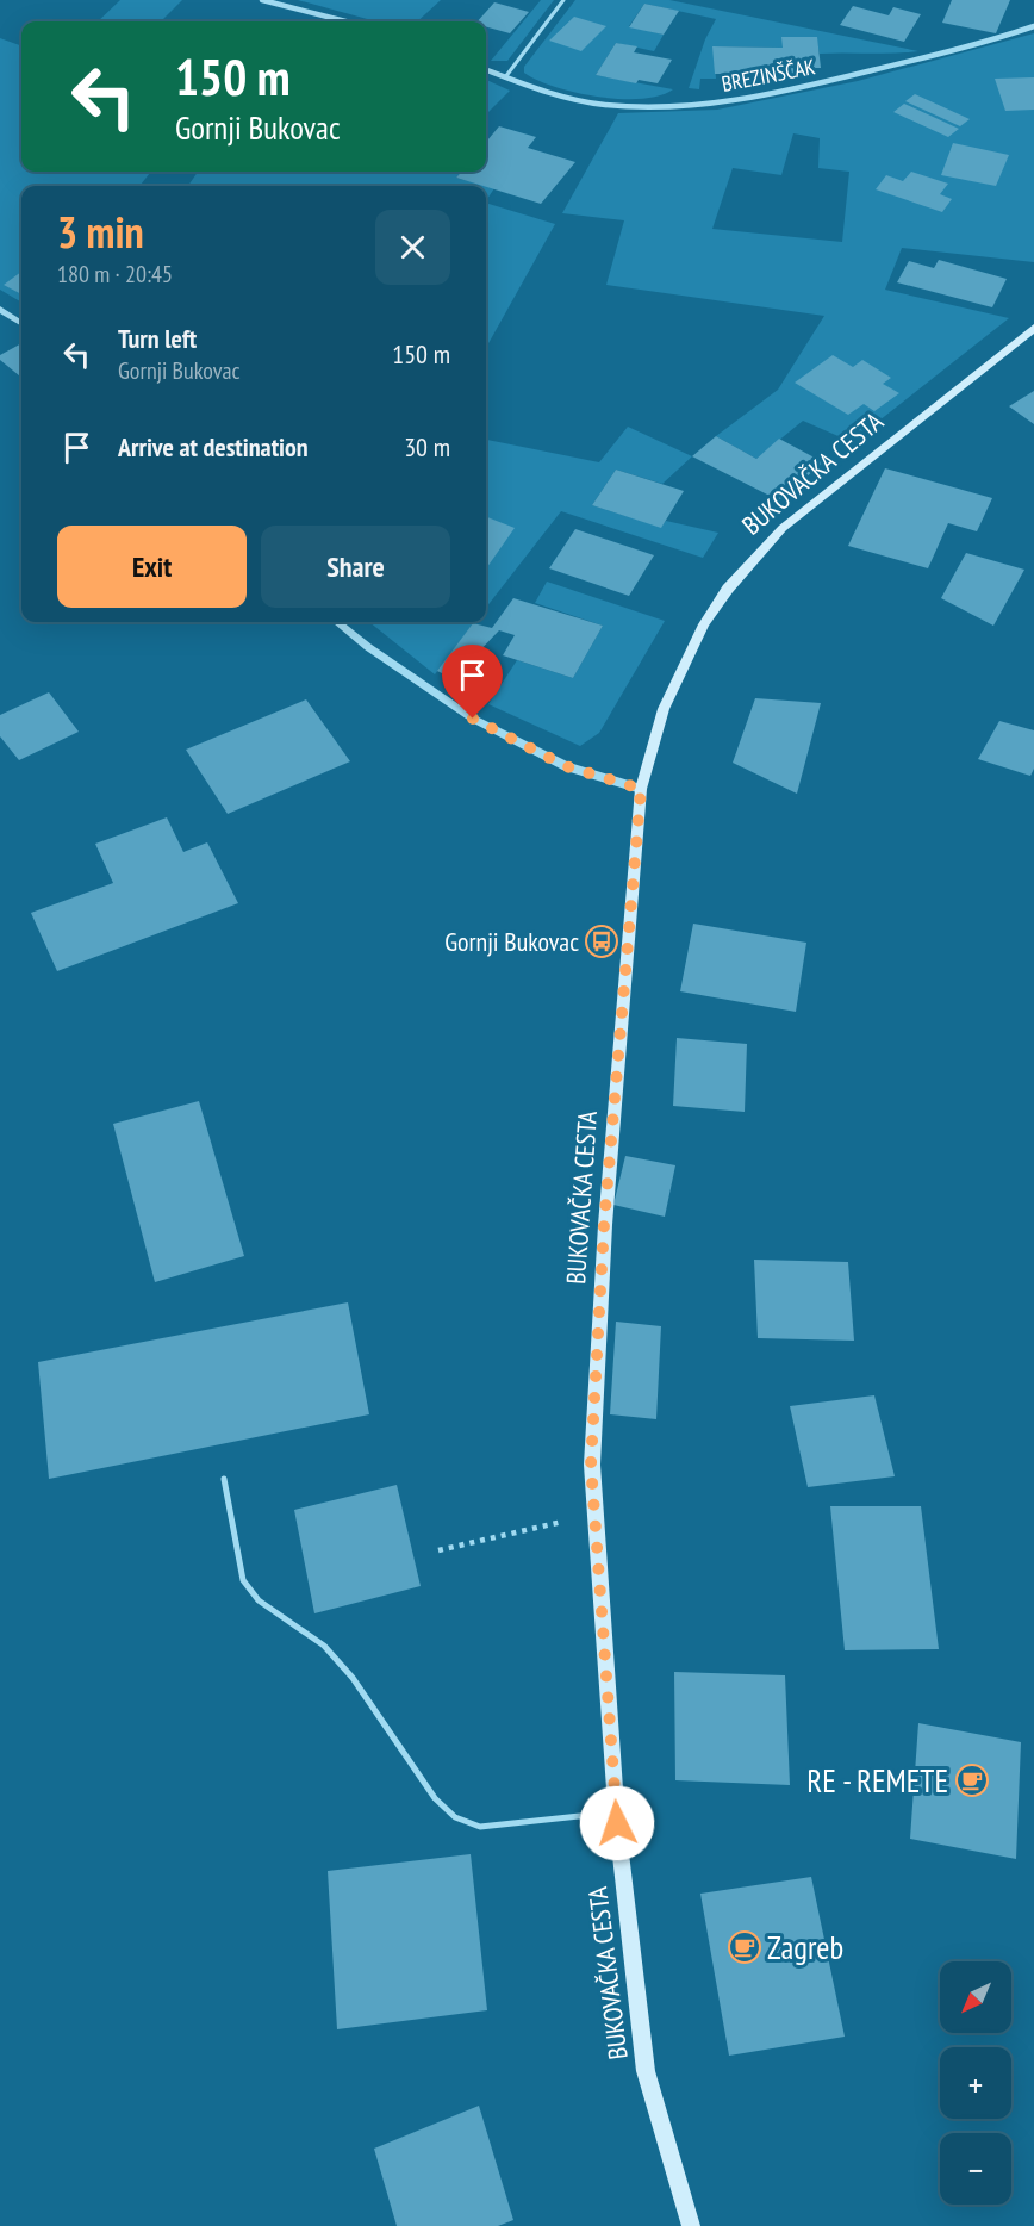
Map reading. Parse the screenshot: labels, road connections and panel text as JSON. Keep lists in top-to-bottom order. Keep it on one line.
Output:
{"streets":{"main road":["BUKOVAČKA CESTA"],"street":["BREZINŠČAK"]},"places":{"bus stop":["Gornji Bukovac"],"cafe":["RE - REMETE","Zagreb"]},"north":"bottom left","page":{"turn":["150 m","Gornji Bukovac"],"heading":["3 min","180 m · 20:45"],"list":[{"name":"Turn left","note":"Gornji Bukovac","value":"150 m"},{"name":"Arrive at destination","value":"30 m"}],"buttons":["Exit","Share"],"map_buttons":["+","−"]}}
